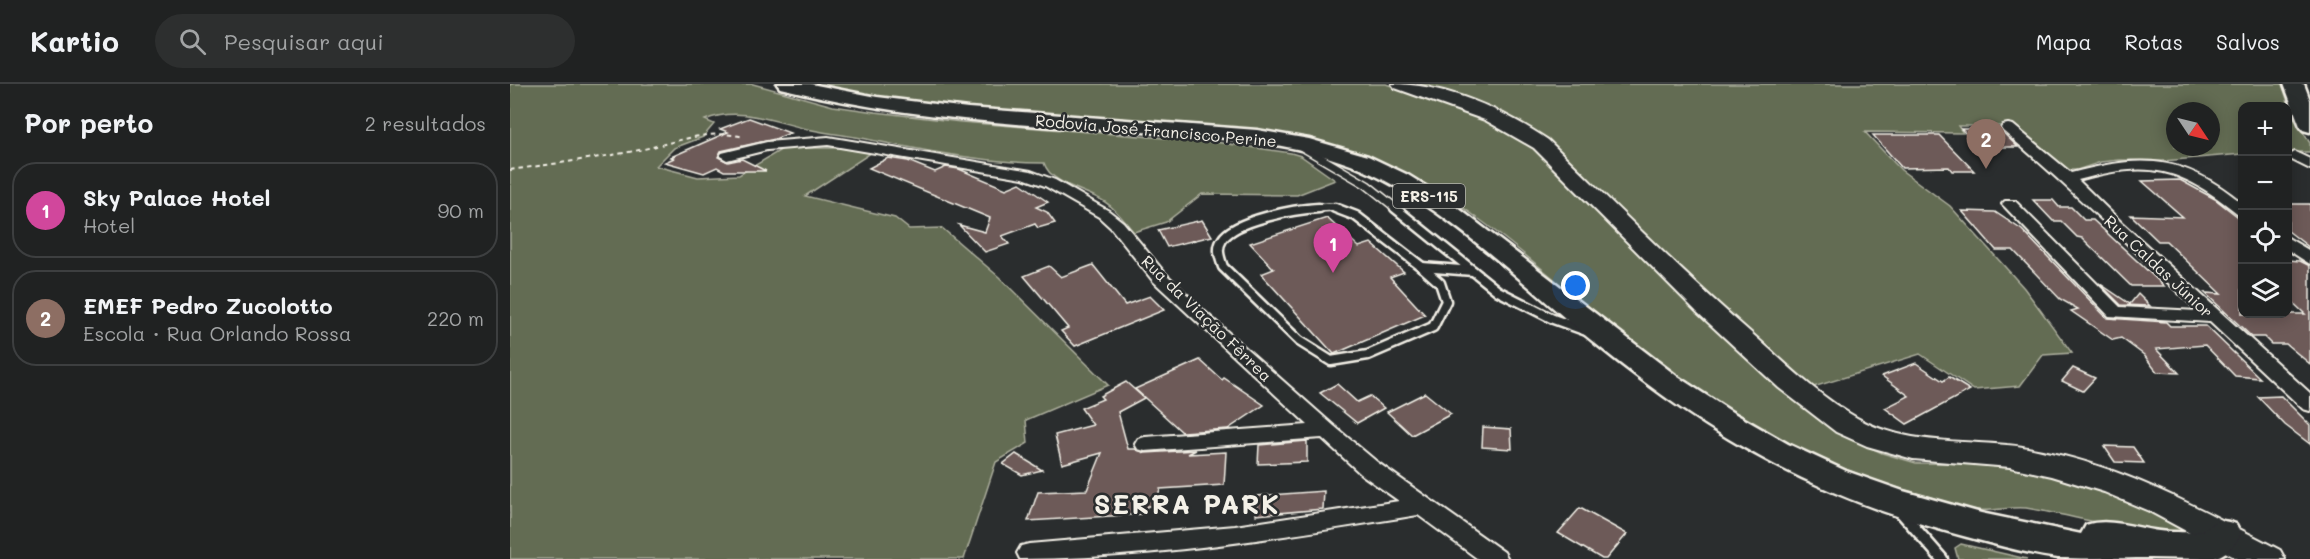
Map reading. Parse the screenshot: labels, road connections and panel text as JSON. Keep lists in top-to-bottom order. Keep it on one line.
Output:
{"streets":{"main road":["Rodovia José Francisco Perine","ERS-115"],"street":["Rua Caldas Júnior","Rua da Viação Fêrrea"]},"districts":["SERRA PARK"],"north":"bottom right","page":{"header":"Kartio","search":"Pesquisar aqui","nav":["Mapa","Rotas","Salvos"],"heading":["Por perto","2 resultados"],"map_buttons":["+","−"],"pins":["2","1"],"list":[{"mark":"1","name":"Sky Palace Hotel","note":"Hotel","value":"90 m"},{"mark":"2","name":"EMEF Pedro Zucolotto","note":"Escola · Rua Orlando Rossa","value":"220 m"}]}}
